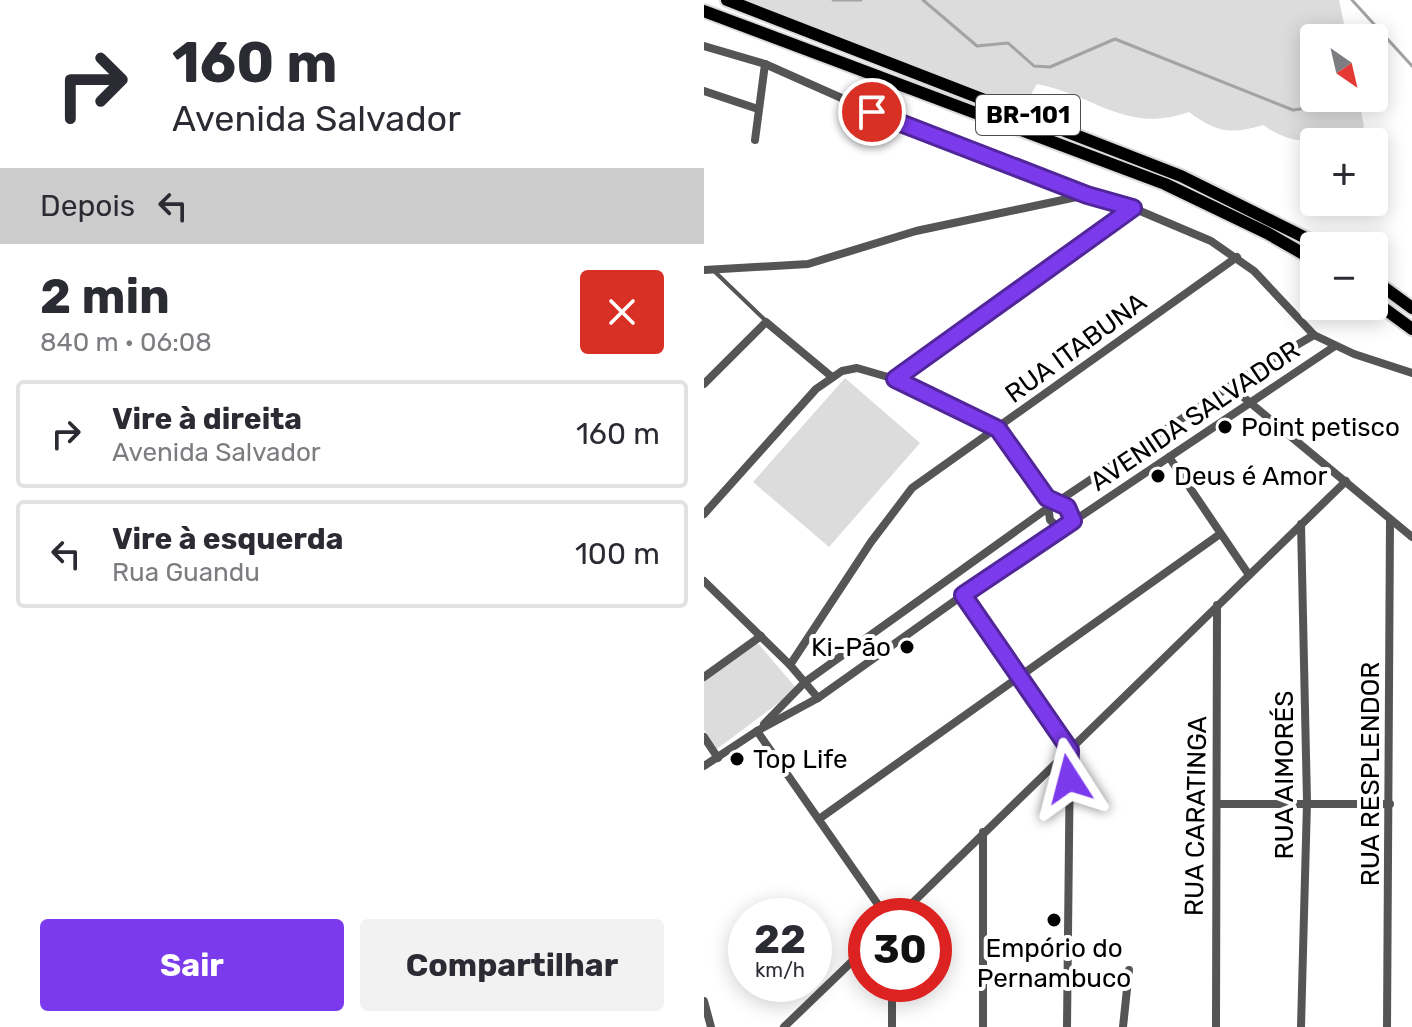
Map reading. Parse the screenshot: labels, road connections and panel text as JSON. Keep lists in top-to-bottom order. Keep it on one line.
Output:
{"streets":{"main road":["BR-101"],"street":["RUA ITABUNA","AVENIDA SALVADOR","RUA RESPLENDOR","RUA AIMORÉS","RUA CARATINGA"]},"places":["Point petisco","Deus é Amor","Ki-Pão","Top Life","Empório do Pernambuco"],"north":"bottom right","page":{"turn":["160 m","Avenida Salvador"],"map_buttons":["+","−"],"then":"Depois","heading":["2 min","840 m · 06:08"],"list":[{"name":"Vire à direita","note":"Avenida Salvador","value":"160 m"},{"name":"Vire à esquerda","note":"Rua Guandu","value":"100 m"}],"speed":"22 km/h","limit":"30","buttons":["Sair","Compartilhar"]}}
